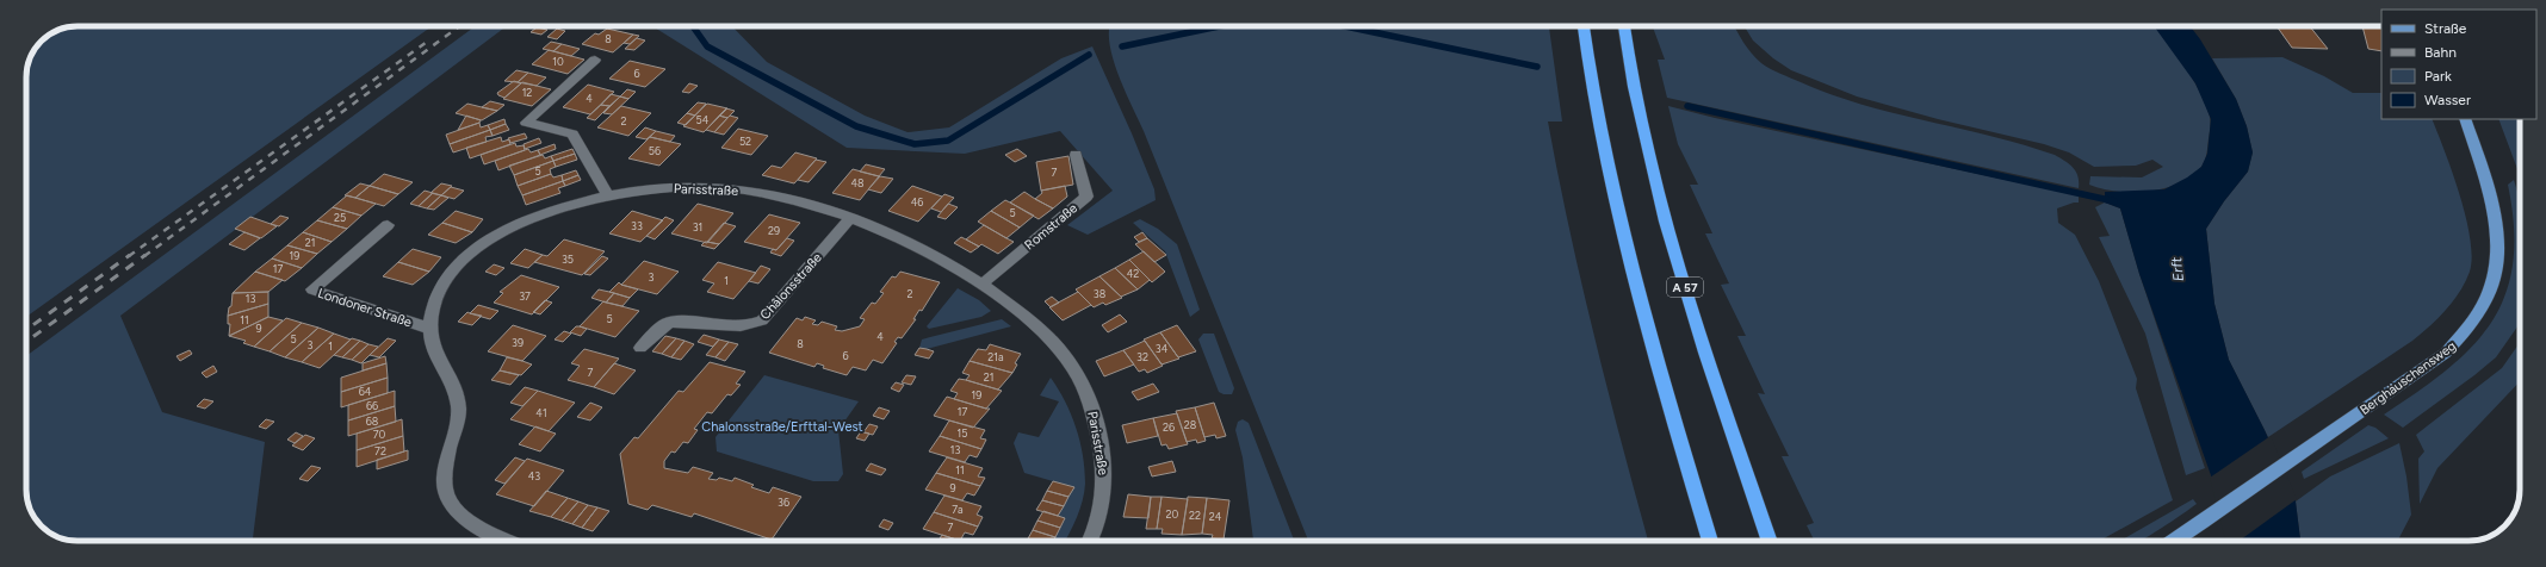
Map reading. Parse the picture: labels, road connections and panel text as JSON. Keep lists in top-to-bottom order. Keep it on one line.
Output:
{"streets":{"highway":["A 57"],"main road":["Berghäuschensweg"],"street":["Parisstraße","Romstraße","Châlonsstraße","Londoner Straße"]},"crossings":[["Parisstraße","Romstraße"],["Parisstraße","Châlonsstraße"],["Parisstraße","Londoner Straße"]],"water":["Erft"],"parks":["Chalonsstraße/Erfttal-West"],"house_numbers":["8","10","6","12","4","54","2","52","56","5","7","48","46","5","25","33","31","29","21","19","35","17","42","3","1","2","38","37","13","5","11","9","4","5","39","8","3","1","34","6","21a","32","7","21","64","19","66","17","41","68","28","26","15","70","13","72","11","43","9","36","7a","20","22","24","7"],"legend":["Straße","Bahn","Park","Wasser"]}
